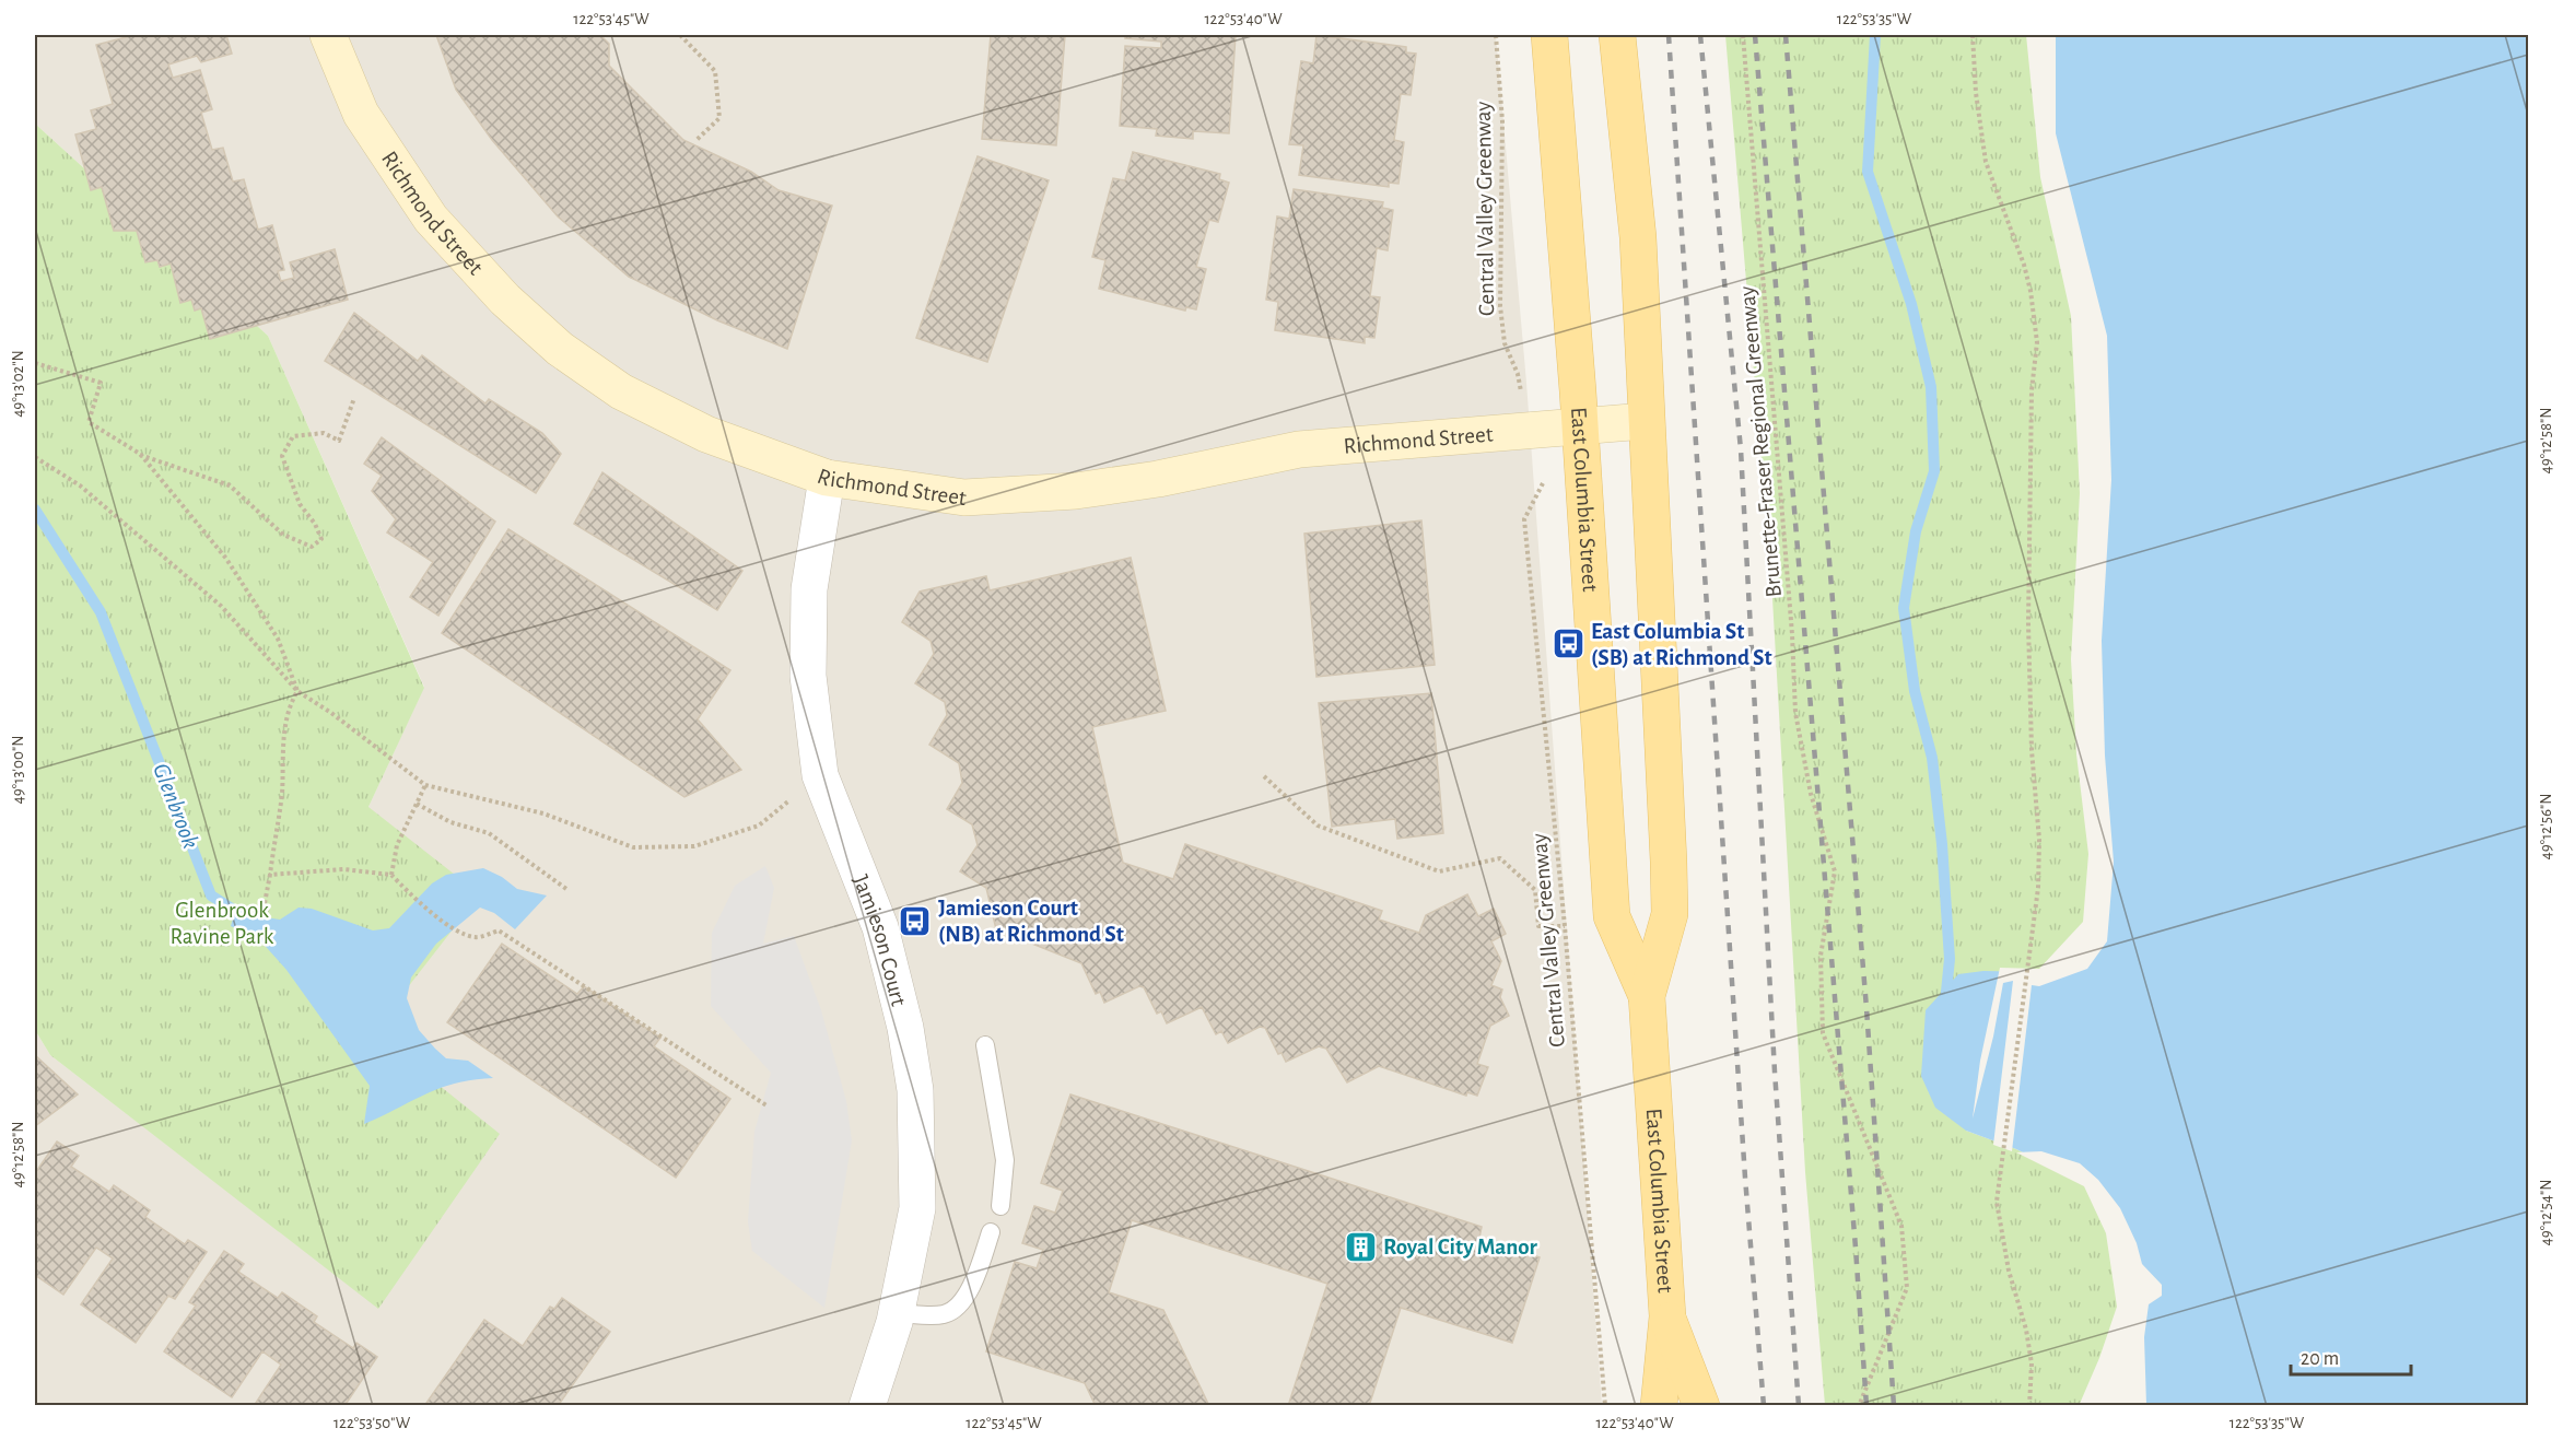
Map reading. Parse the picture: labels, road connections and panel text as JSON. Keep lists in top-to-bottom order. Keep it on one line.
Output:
{"streets":{"main road":["East Columbia Street"],"street":["Richmond Street","Jamieson Court"],"path":["Central Valley Greenway","Brunette-Fraser Regional Greenway"]},"crossings":[["Richmond Street","East Columbia Street"],["Richmond Street","Jamieson Court"]],"water":["Glenbrook"],"parks":["Glenbrook Ravine Park"],"places":{"bus stop":["East Columbia St (SB) at Richmond St","Jamieson Court (NB) at Richmond St"],"building":["Royal City Manor"]},"scale_bar":"20 m","coordinates":["122°53'45\"W","122°53'40\"W","122°53'35\"W","49°13'02\"N","49°12'58\"N","49°13'00\"N","49°12'56\"N","49°12'54\"N","122°53'50\"W"]}
